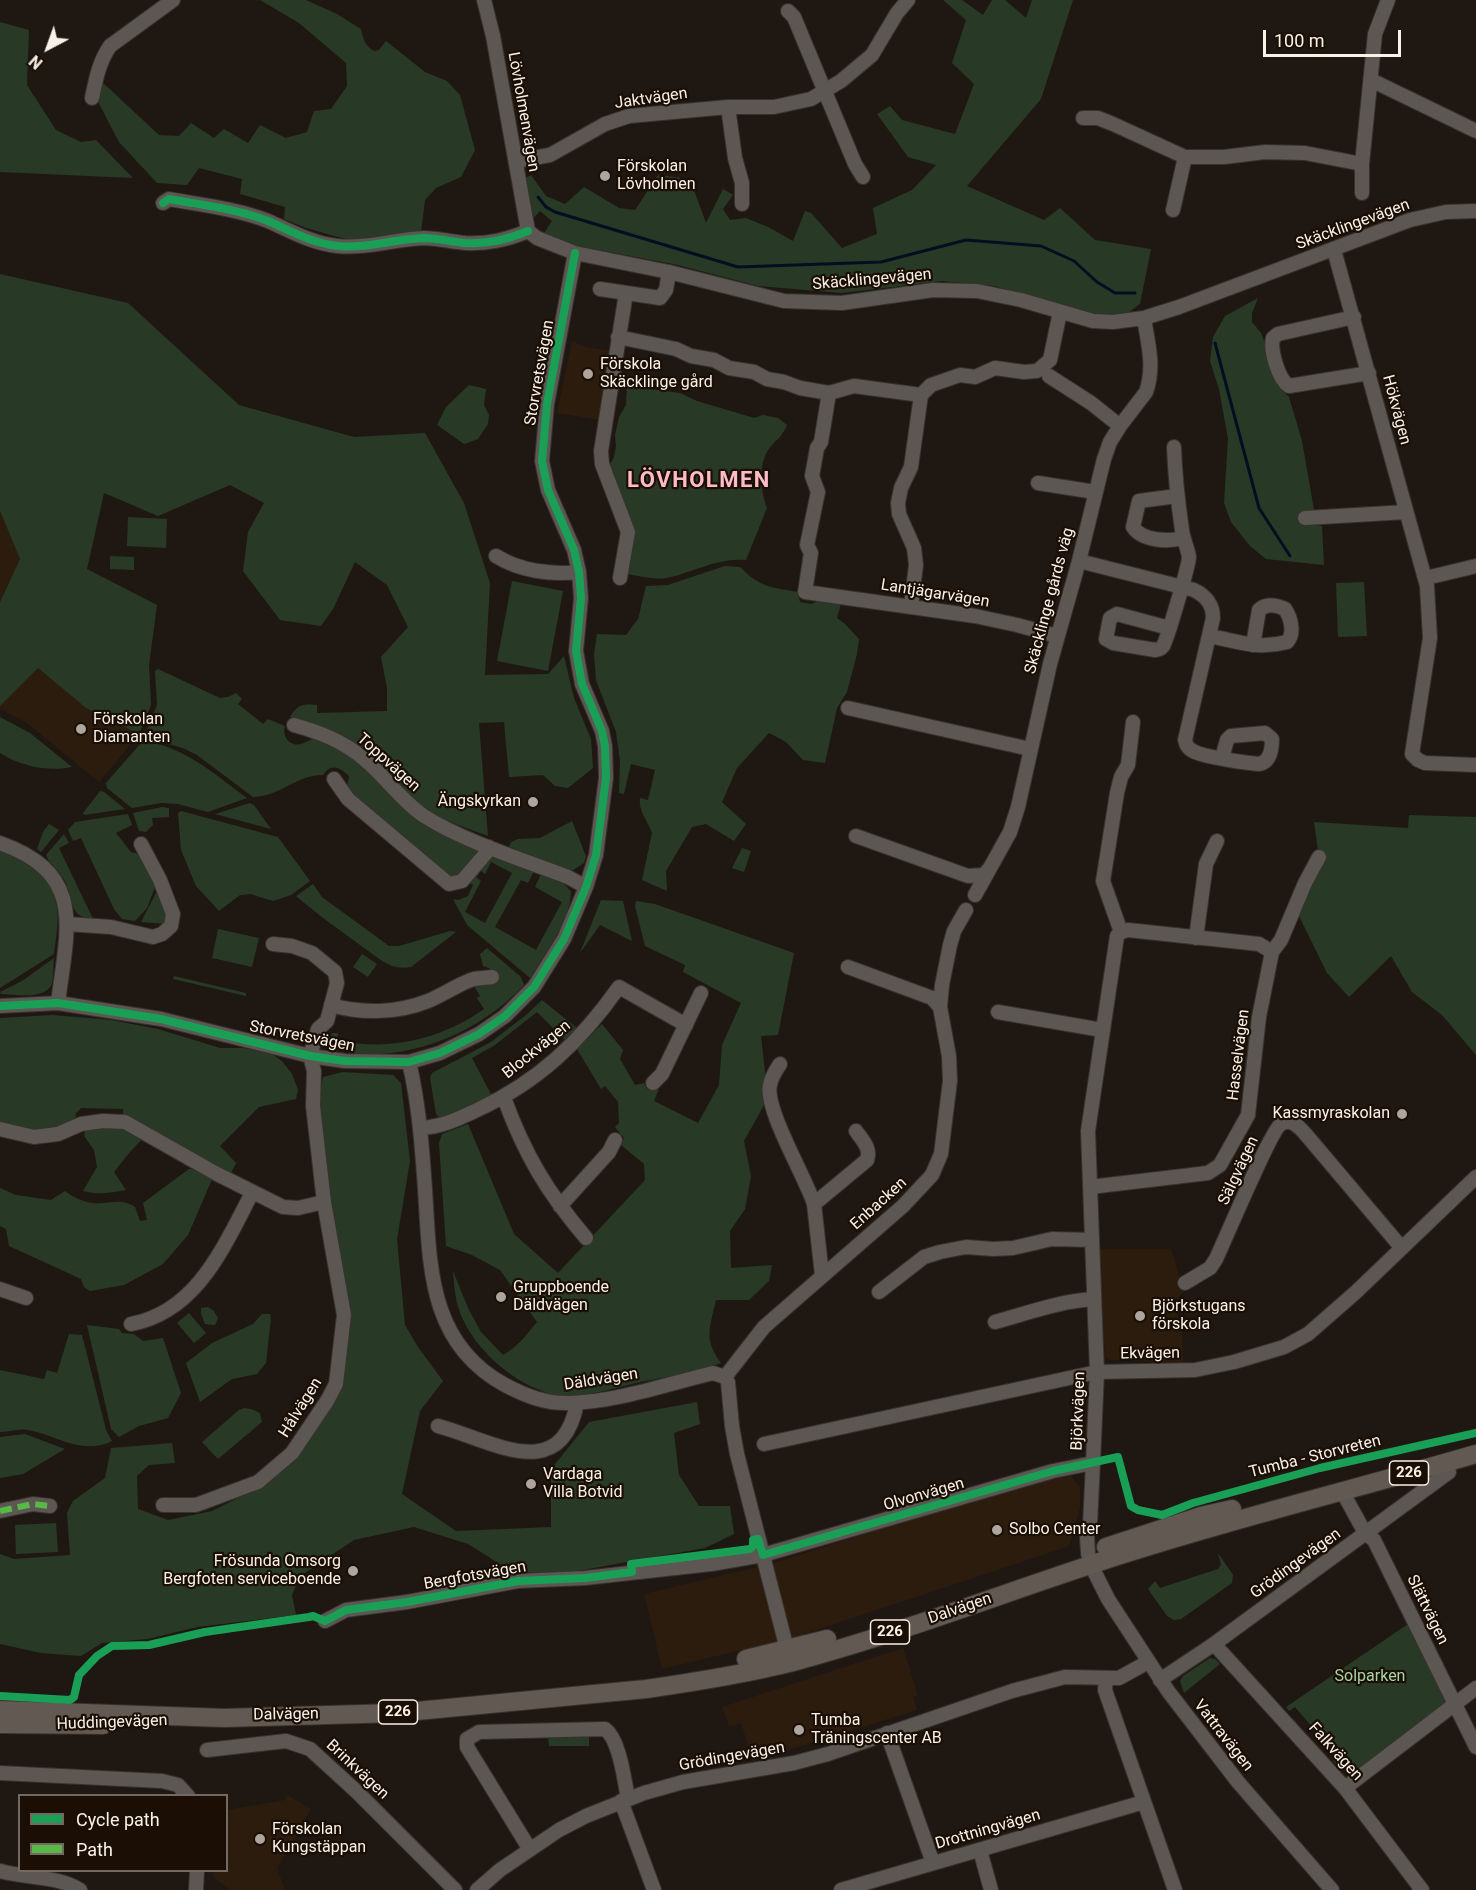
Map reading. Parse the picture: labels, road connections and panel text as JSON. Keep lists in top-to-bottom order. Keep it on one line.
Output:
{"streets":{"main road":["226","Dalvägen","Huddingevägen"],"street":["Jaktvägen","Lövholmenvägen","Skäcklingevägen","Storvretsvägen","Hökvägen","Lantjägarvägen","Skäcklinge gårds väg","Toppvägen","Blockvägen","Hasselvägen","Sälgvägen","Enbacken","Ekvägen","Däldvägen","Hålvägen","Björkvägen","Olvonvägen","Grödingevägen","Bergfotsvägen","Slättvägen","Vattravägen","Falkvägen","Brinkvägen","Drottningvägen"],"cycle path":["Tumba - Storvreten"]},"crossings":[["Jaktvägen","Lövholmenvägen"],["Lövholmenvägen","Skäcklingevägen"],["Skäcklingevägen","Storvretsvägen"],["Skäcklingevägen","Hökvägen"],["Skäcklingevägen","Skäcklinge gårds väg"],["Storvretsvägen","Toppvägen"],["Storvretsvägen","Däldvägen"],["Storvretsvägen","Hålvägen"],["Lantjägarvägen","Skäcklinge gårds väg"],["Blockvägen","Däldvägen"],["Hasselvägen","Björkvägen"],["Sälgvägen","Ekvägen"],["Enbacken","Däldvägen"],["Ekvägen","Björkvägen"],["Björkvägen","Olvonvägen"],["Björkvägen","Dalvägen"],["Björkvägen","Vattravägen"],["Olvonvägen","Bergfotsvägen"],["Grödingevägen","Slättvägen"],["Grödingevägen","Vattravägen"],["Grödingevägen","Falkvägen"],["Dalvägen","Slättvägen"],["Dalvägen","Huddingevägen"],["Dalvägen","Vattravägen"]],"districts":["LÖVHOLMEN"],"parks":["Solparken"],"places":["Förskolan Lövholmen","Förskola Skäcklinge gård","Förskolan Diamanten","Ängskyrkan","Kassmyraskolan","Gruppboende Däldvägen","Björkstugans förskola","Vardaga Villa Botvid","Solbo Center","Frösunda Omsorg Bergfoten serviceboende","Tumba Träningscenter AB","Förskolan Kungstäppan"],"legend":["Cycle path","Path"],"scale_bar":"100 m","north":"bottom left"}
